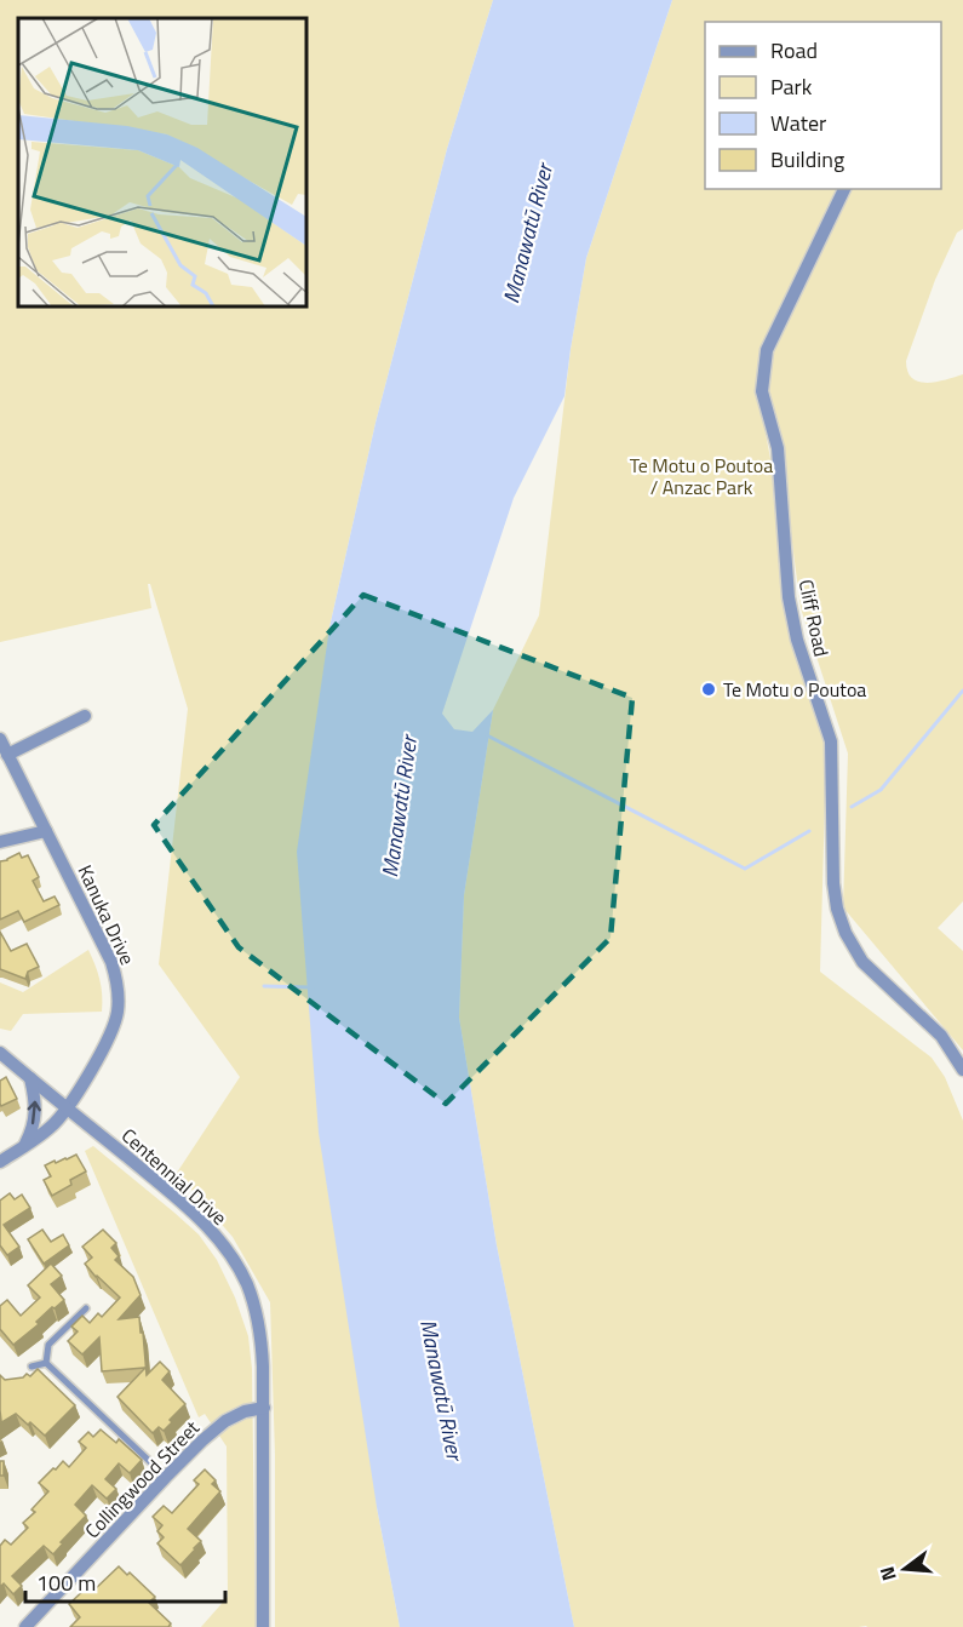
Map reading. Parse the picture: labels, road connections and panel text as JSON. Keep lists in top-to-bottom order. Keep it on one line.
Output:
{"streets":{"street":["Cliff Road","Kanuka Drive","Centennial Drive","Collingwood Street"]},"crossings":[["Kanuka Drive","Centennial Drive"],["Centennial Drive","Collingwood Street"]],"water":["Manawatū River"],"parks":["Te Motu o Poutoa / Anzac Park"],"places":["Te Motu o Poutoa"],"legend":["Road","Park","Water","Building"],"scale_bar":"100 m","north":"left"}
